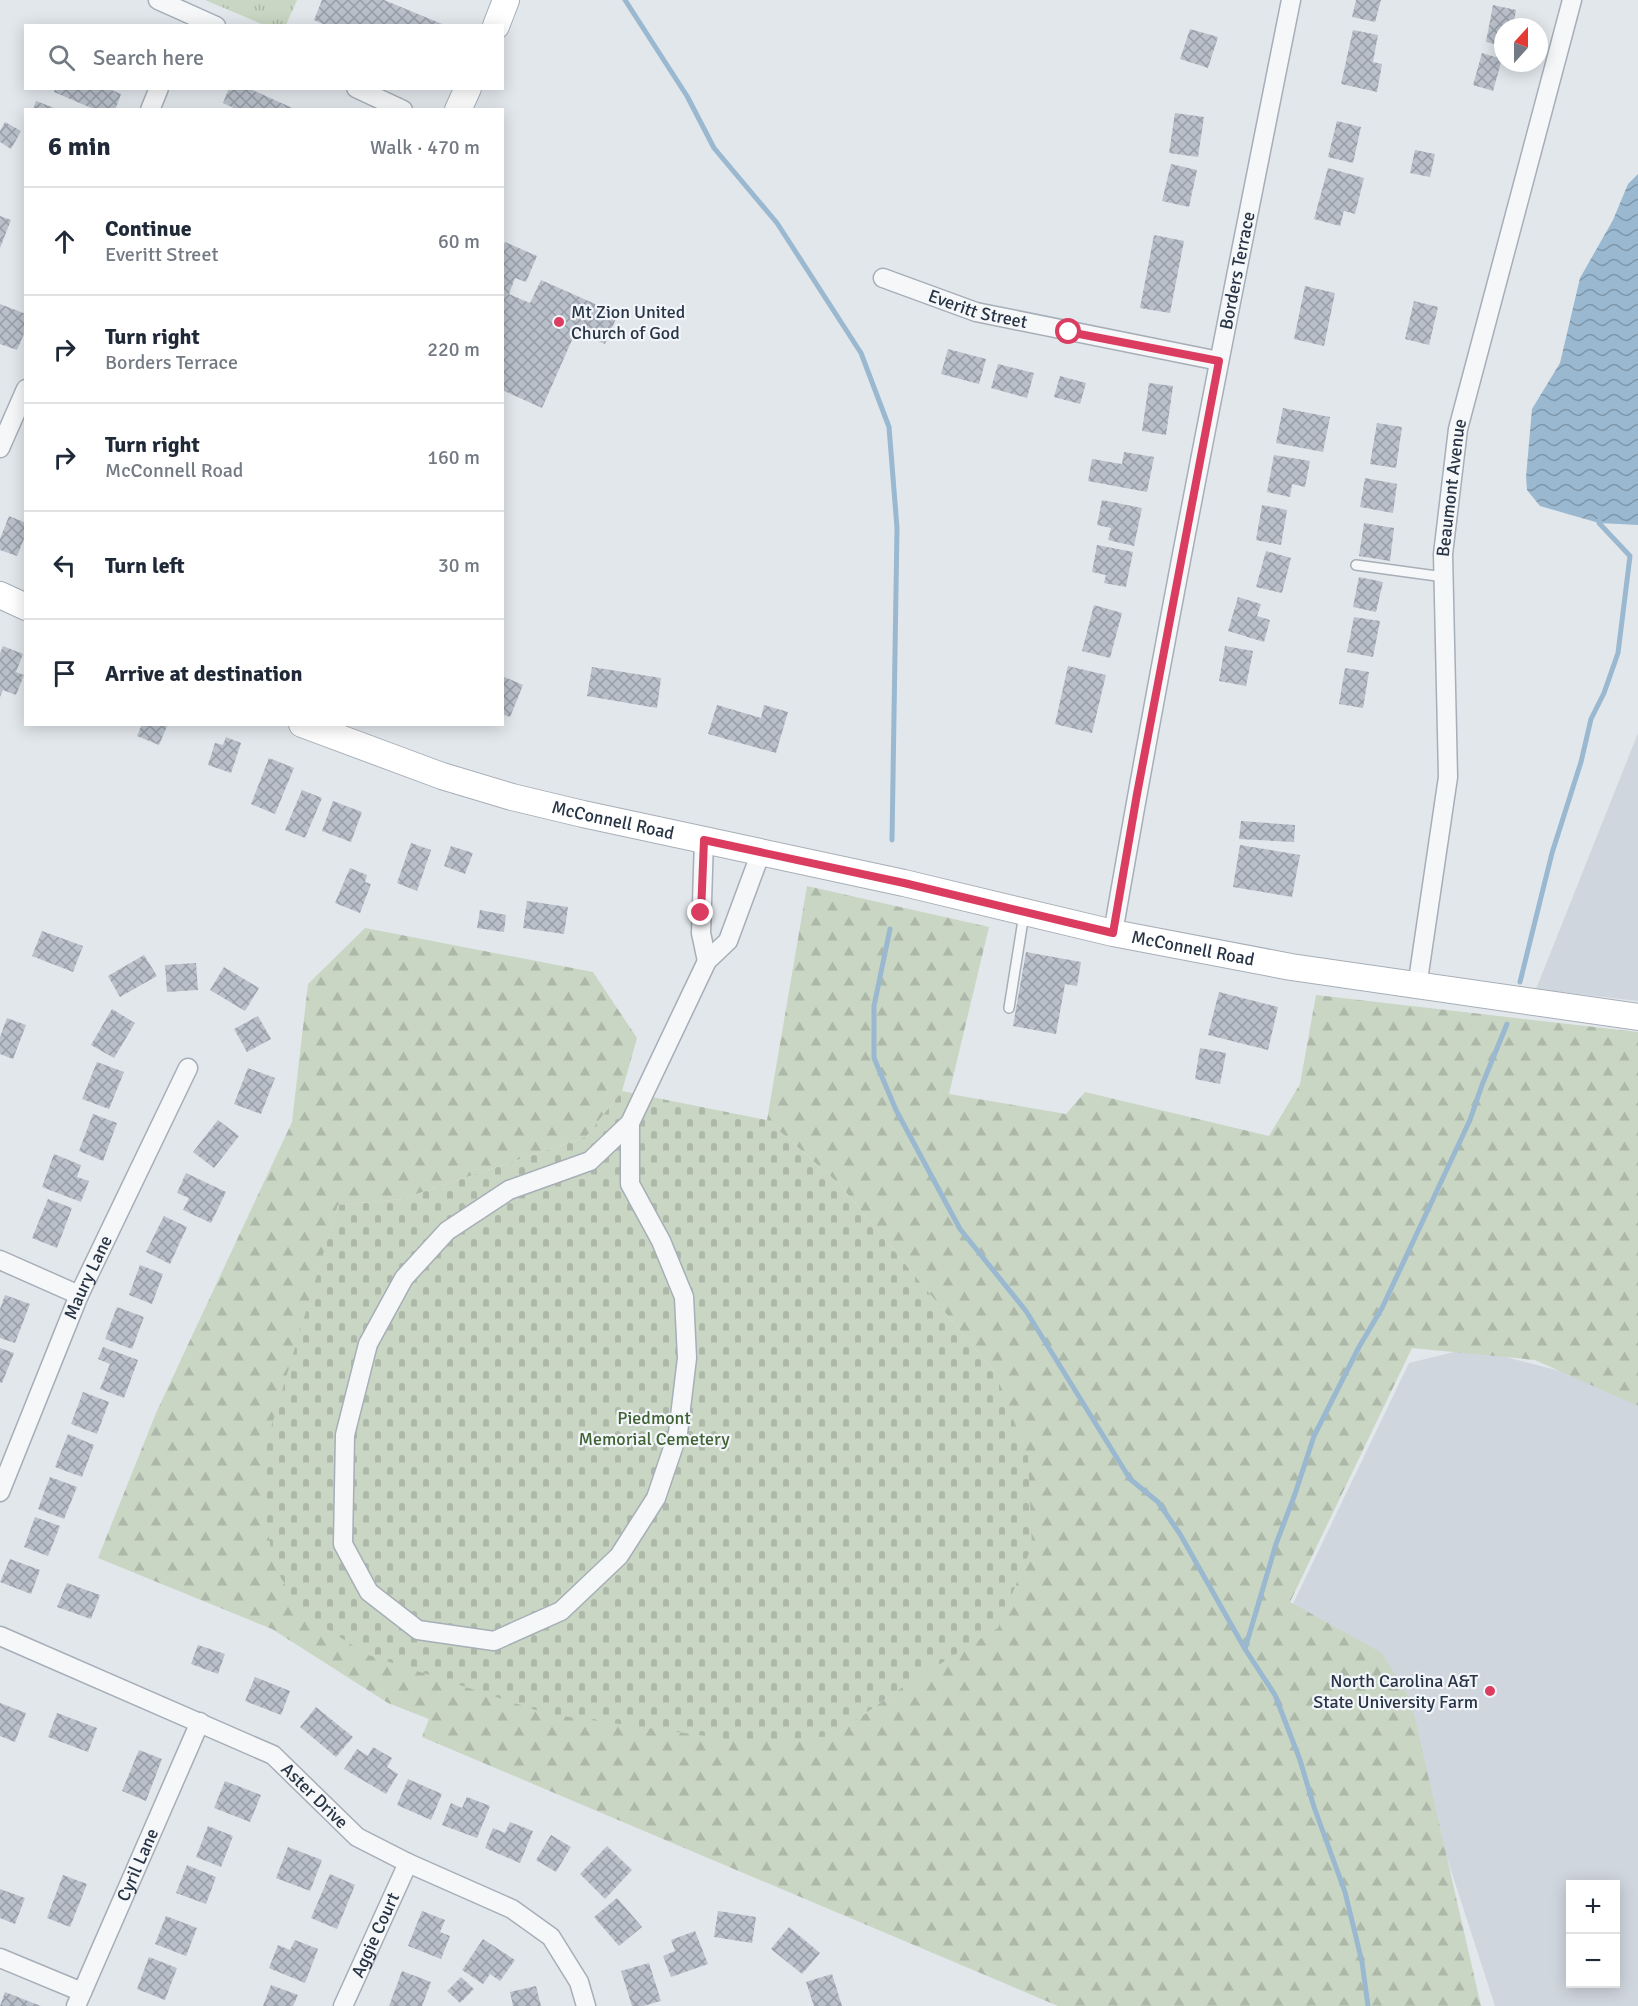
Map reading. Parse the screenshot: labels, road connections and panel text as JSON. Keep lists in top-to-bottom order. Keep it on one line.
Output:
{"streets":{"street":["Borders Terrace","Everitt Street","Beaumont Avenue","McConnell Road","Maury Lane","Aster Drive","Cyril Lane","Aggie Court"]},"crossings":[["Borders Terrace","Everitt Street"],["Borders Terrace","McConnell Road"],["Beaumont Avenue","McConnell Road"],["Aster Drive","Cyril Lane"],["Aster Drive","Aggie Court"]],"parks":["Piedmont Memorial Cemetery"],"places":["Mt Zion United Church of God","North Carolina A&T State University Farm"],"north":"top","page":{"search":"Search here","heading":["6 min","Walk · 470 m"],"list":[["Continue","Everitt Street","60 m"],["Turn right","Borders Terrace","220 m"],["Turn right","McConnell Road","160 m"],["Turn left","30 m"],"Arrive at destination"],"map_buttons":["+","−"]}}
